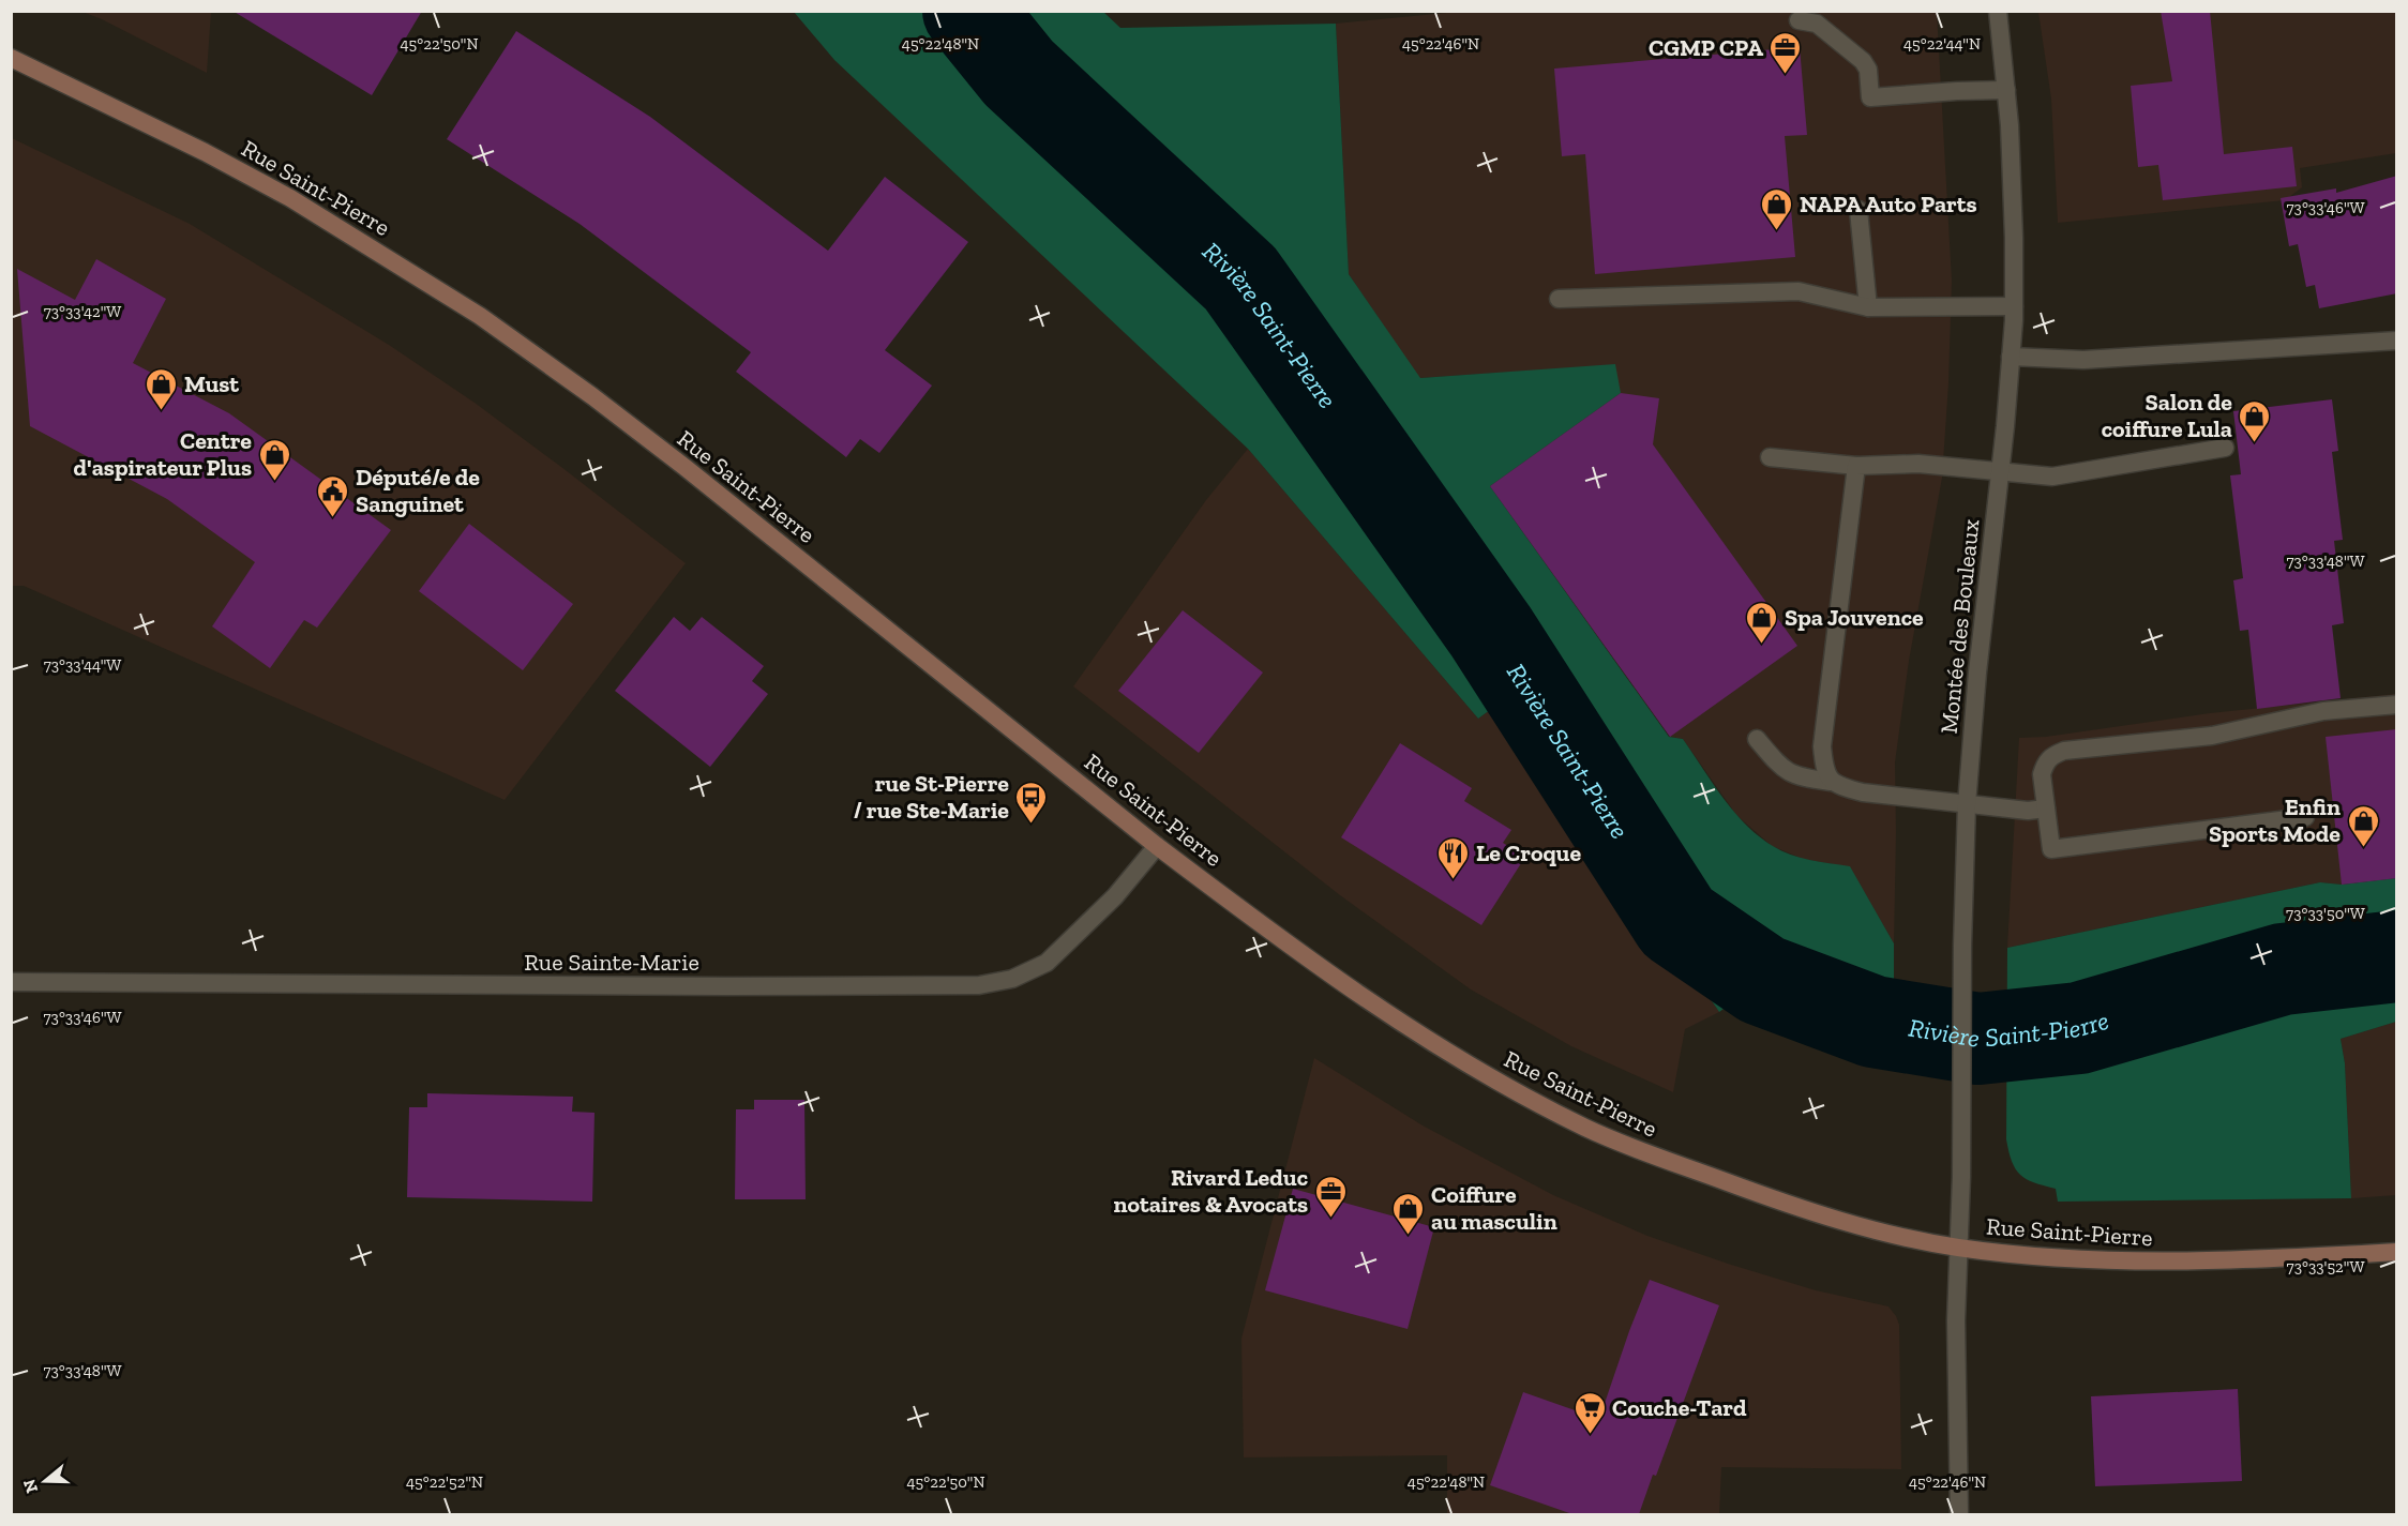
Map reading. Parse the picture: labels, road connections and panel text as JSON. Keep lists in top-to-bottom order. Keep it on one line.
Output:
{"streets":{"main road":["Rue Saint-Pierre"],"street":["Montée des Bouleaux","Rue Sainte-Marie"]},"crossings":[["Rue Saint-Pierre","Montée des Bouleaux"],["Rue Saint-Pierre","Rue Sainte-Marie"]],"water":["Rivière Saint-Pierre"],"places":{"office":["CGMP CPA","Rivard Leduc notaires & Avocats"],"shop":["NAPA Auto Parts","Must","Salon de coiffure Lula","Centre d'aspirateur Plus","Spa Jouvence","Enfin Sports Mode","Coiffure au masculin"],"public building":["Député/e de Sanguinet"],"bus stop":["rue St-Pierre / rue Ste-Marie"],"restaurant":["Le Croque"],"supermarket":["Couche-Tard"]},"north":"left","coordinates":["45°22'50\"N","45°22'48\"N","45°22'46\"N","45°22'44\"N","73°33'46\"W","73°33'42\"W","73°33'48\"W","73°33'44\"W","73°33'50\"W","73°33'52\"W","45°22'52\"N"]}
